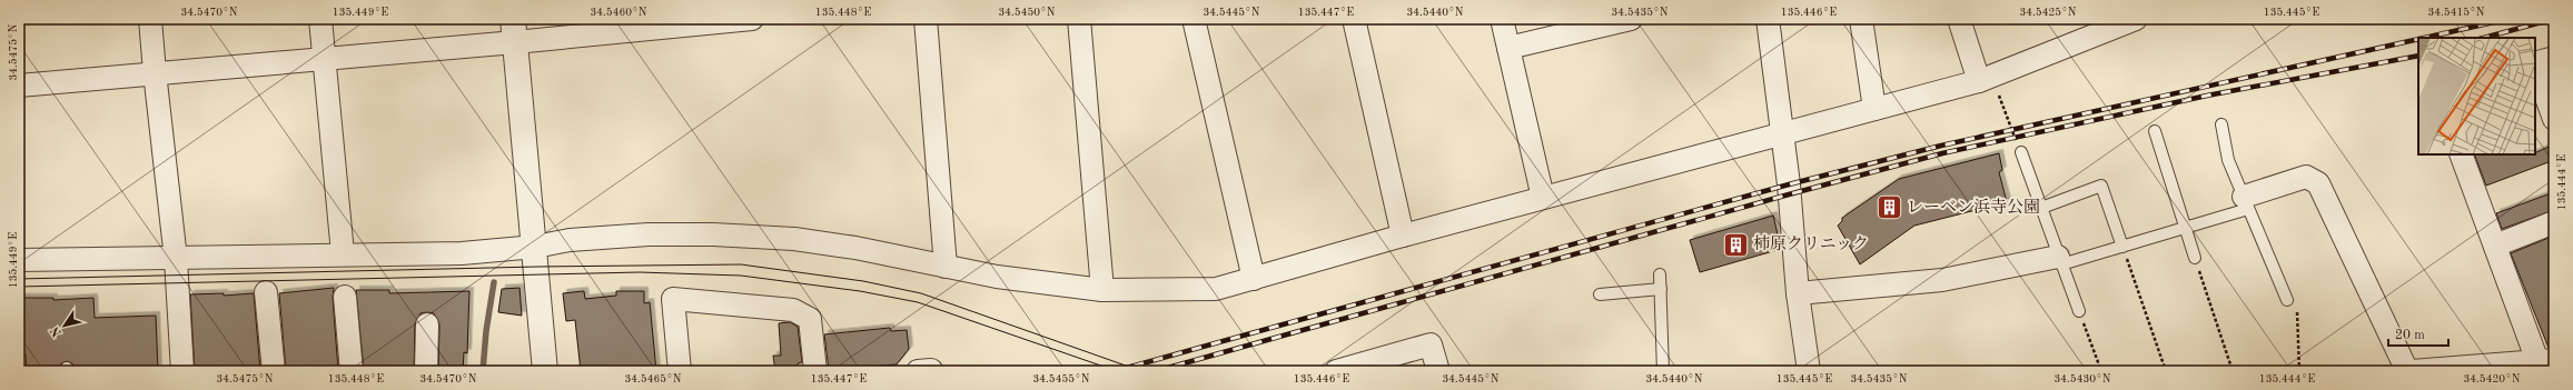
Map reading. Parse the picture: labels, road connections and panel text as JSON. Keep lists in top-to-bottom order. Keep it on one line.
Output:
{"places":{"building":["レーベン浜寺公園","柿原クリニック"]},"scale_bar":"20 m","north":"bottom left","coordinates":["34.5470°N","135.449°E","34.5460°N","135.448°E","34.5450°N","34.5445°N","135.447°E","34.5440°N","34.5435°N","135.446°E","34.5425°N","135.445°E","34.5415°N","34.5475°N","135.444°E","34.5465°N","34.5455°N","34.5430°N","34.5420°N"]}
